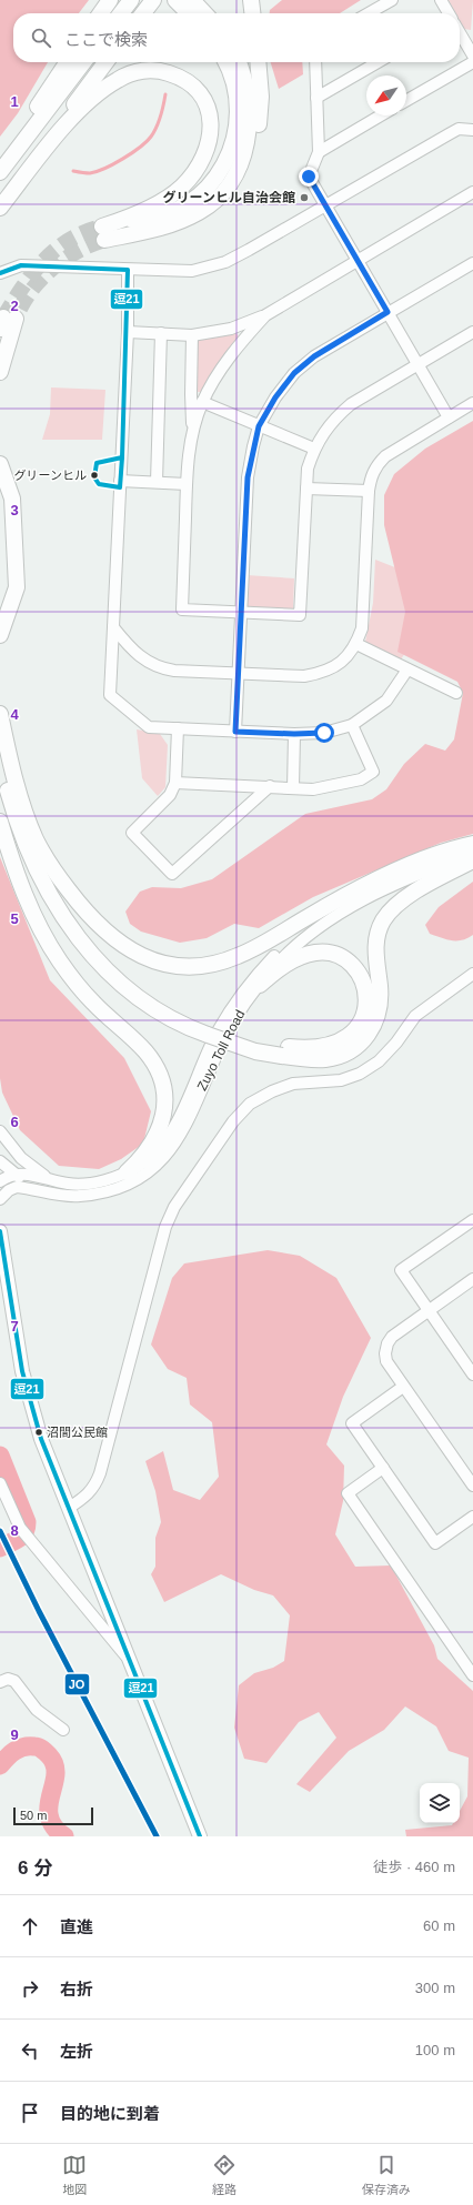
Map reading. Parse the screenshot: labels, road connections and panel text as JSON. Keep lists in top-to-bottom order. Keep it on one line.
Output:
{"streets":{"street":["Zuyo Toll Road"]},"places":["グリーンヒル自治会館","グリーンヒル","沼間公民館"],"lines":["transit line 逗21","transit line JO"],"scale_bar":"50 m","north":"bottom left","page":{"search":"ここで検索","scale":"50 m","heading":["6 分","徒歩 · 460 m"],"list":[["直進","60 m"],["右折","300 m"],["左折","100 m"],"目的地に到着"],"nav":["地図","経路","保存済み"]},"grid":{"rows":["1","2","3","4","5","6","7","8","9"]}}
